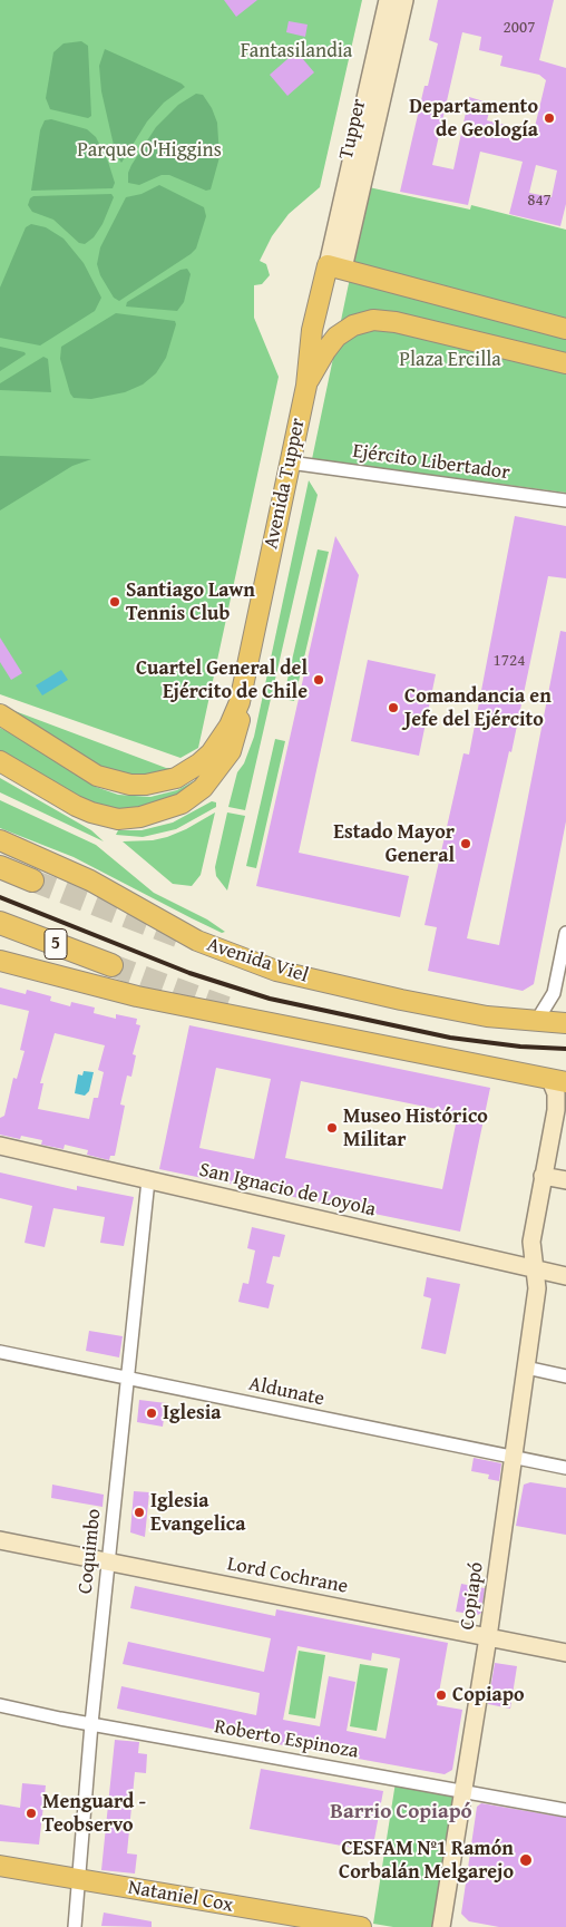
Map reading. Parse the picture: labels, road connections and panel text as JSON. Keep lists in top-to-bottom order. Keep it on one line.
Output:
{"streets":{"highway":["5"],"main road":["Avenida Tupper","Avenida Viel","Nataniel Cox"],"street":["Tupper","Ejército Libertador","San Ignacio de Loyola","Aldunate","Coquimbo","Lord Cochrane","Copiapó","Roberto Espinoza"]},"crossings":[["Tupper","Avenida Tupper"],["Ejército Libertador","Avenida Tupper"],["San Ignacio de Loyola","Coquimbo"],["San Ignacio de Loyola","Copiapó"],["Aldunate","Coquimbo"],["Aldunate","Copiapó"],["Coquimbo","Lord Cochrane"],["Coquimbo","Roberto Espinoza"],["Coquimbo","Nataniel Cox"],["Lord Cochrane","Copiapó"],["Copiapó","Roberto Espinoza"]],"districts":["Barrio Copiapó"],"parks":["Fantasilandia","Parque O'Higgins","Plaza Ercilla"],"places":["Departamento de Geología","Santiago Lawn Tennis Club","Cuartel General del Ejército de Chile","Comandancia en Jefe del Ejército","Estado Mayor General","Museo Histórico Militar","Iglesia","Iglesia Evangelica","Copiapo","Menguard - Teobservo","CESFAM Nº1 Ramón Corbalán Melgarejo"],"house_numbers":["2007","847","1724"]}
